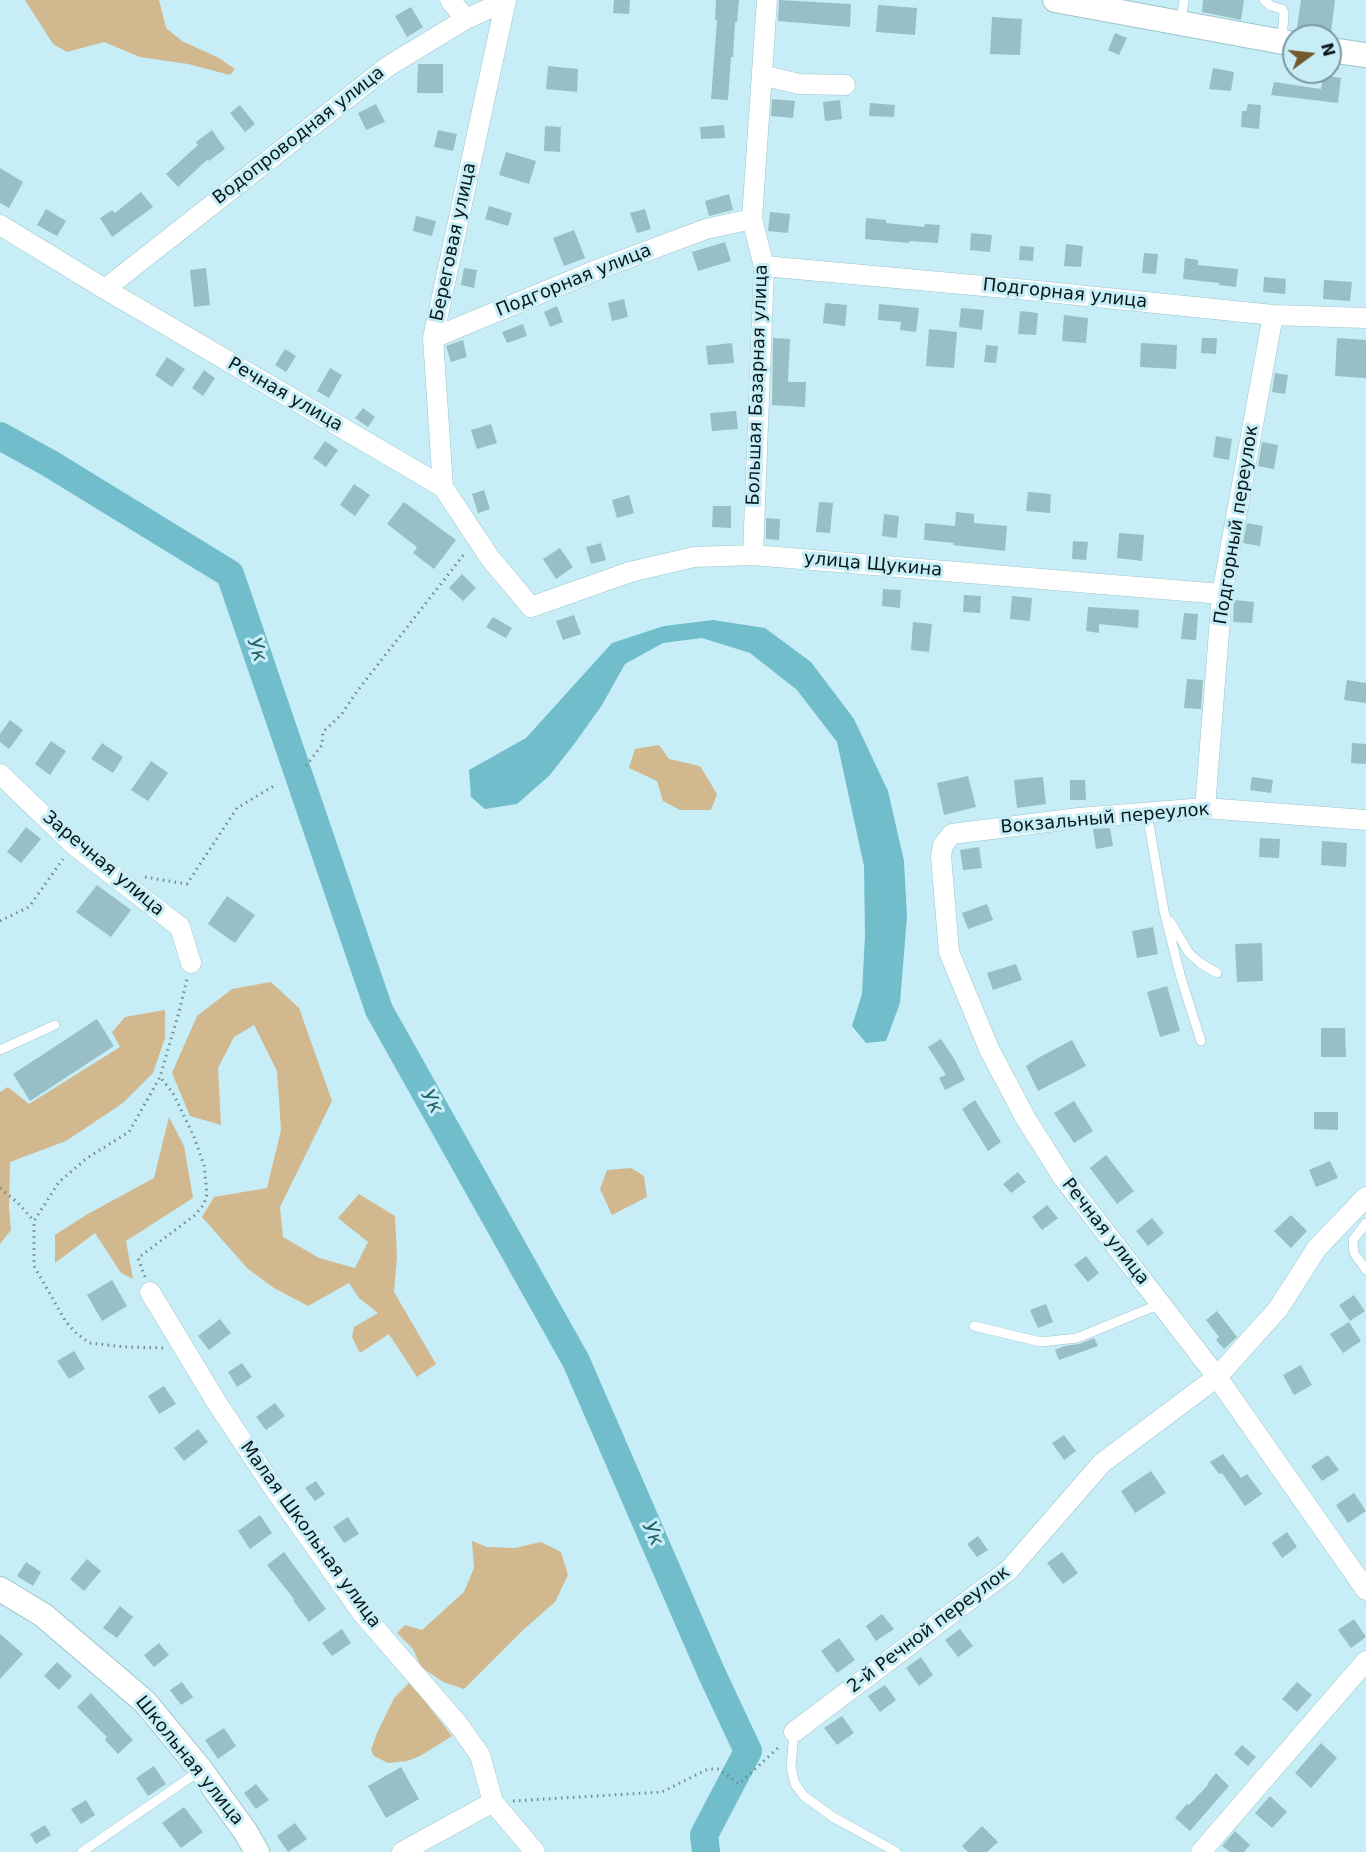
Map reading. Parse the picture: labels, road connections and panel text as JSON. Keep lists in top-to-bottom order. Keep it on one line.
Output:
{"streets":{"street":["Водопроводная улица","Береговая улица","Подгорная улица","Большая Базарная улица","Речная улица","Подгорный переулок","улица Щукина","Вокзальный переулок","Заречная улица","Малая Школьная улица","2-й Речной переулок","Школьная улица"]},"crossings":[["Водопроводная улица","Береговая улица"],["Водопроводная улица","Речная улица"],["Береговая улица","Подгорная улица"],["Береговая улица","Речная улица"],["Подгорная улица","Большая Базарная улица"],["Подгорная улица","Подгорный переулок"],["Большая Базарная улица","улица Щукина"],["Речная улица","улица Щукина"],["Речная улица","Вокзальный переулок"],["Речная улица","2-й Речной переулок"],["Подгорный переулок","улица Щукина"],["Подгорный переулок","Вокзальный переулок"]],"water":["Ук"],"north":"right"}
